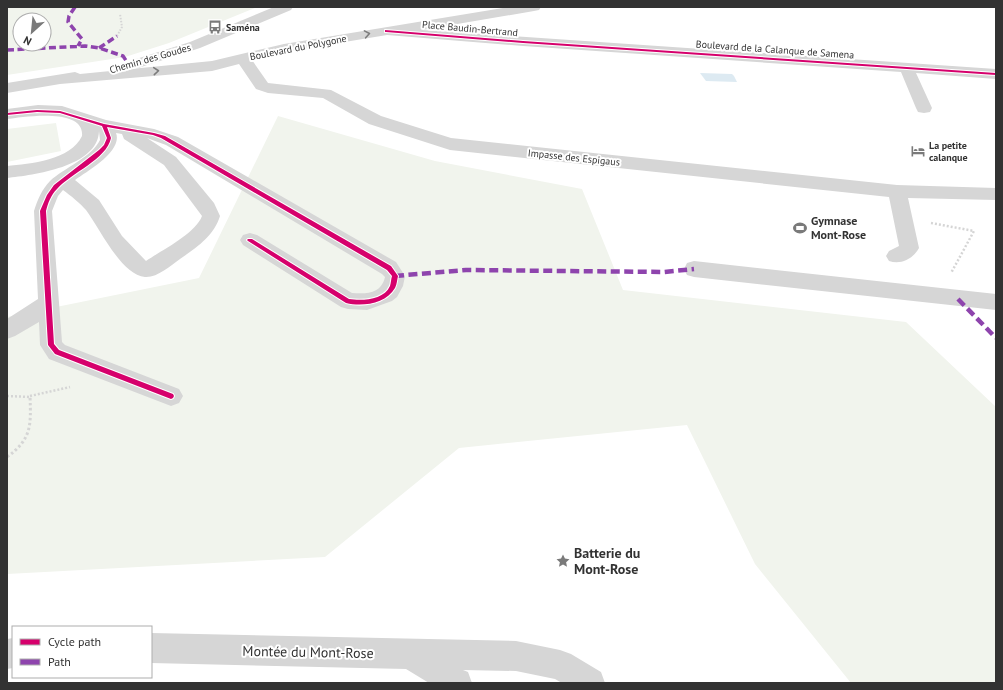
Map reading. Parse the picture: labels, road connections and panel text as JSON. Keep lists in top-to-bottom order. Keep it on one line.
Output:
{"streets":{"street":["Place Baudin-Bertrand","Boulevard du Polygone","Boulevard de la Calanque de Samena","Chemin des Goudes","Impasse des Espigaus","Montée du Mont-Rose"]},"crossings":[["Place Baudin-Bertrand","Boulevard du Polygone"],["Place Baudin-Bertrand","Boulevard de la Calanque de Samena"],["Boulevard du Polygone","Chemin des Goudes"],["Boulevard du Polygone","Impasse des Espigaus"]],"one_way":["Boulevard du Polygone"],"places":{"bus stop":["Saména"],"hotel":["La petite calanque"],"sports":["Gymnase Mont-Rose"],"place":["Batterie du Mont-Rose"]},"legend":["Cycle path","Path"],"north":"bottom left"}
